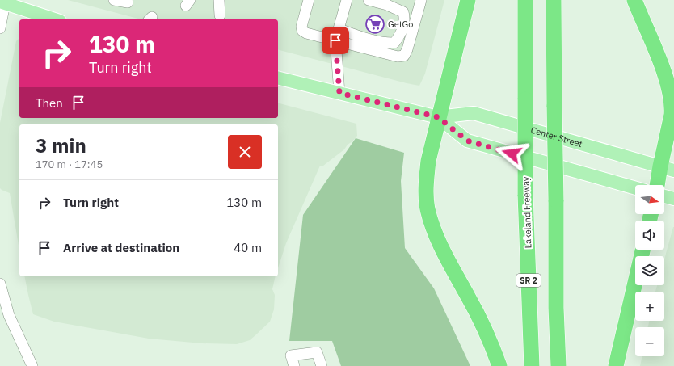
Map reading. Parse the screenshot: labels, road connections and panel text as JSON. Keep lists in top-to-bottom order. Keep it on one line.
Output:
{"streets":{"highway":["Lakeland Freeway","SR 2"],"main road":["Center Street"]},"places":{"supermarket":["GetGo"]},"north":"right","page":{"turn":["130 m","Turn right"],"then":"Then","heading":["3 min","170 m · 17:45"],"list":[{"name":"Turn right","value":"130 m"},{"name":"Arrive at destination","value":"40 m"}],"map_buttons":["+","−"]}}
